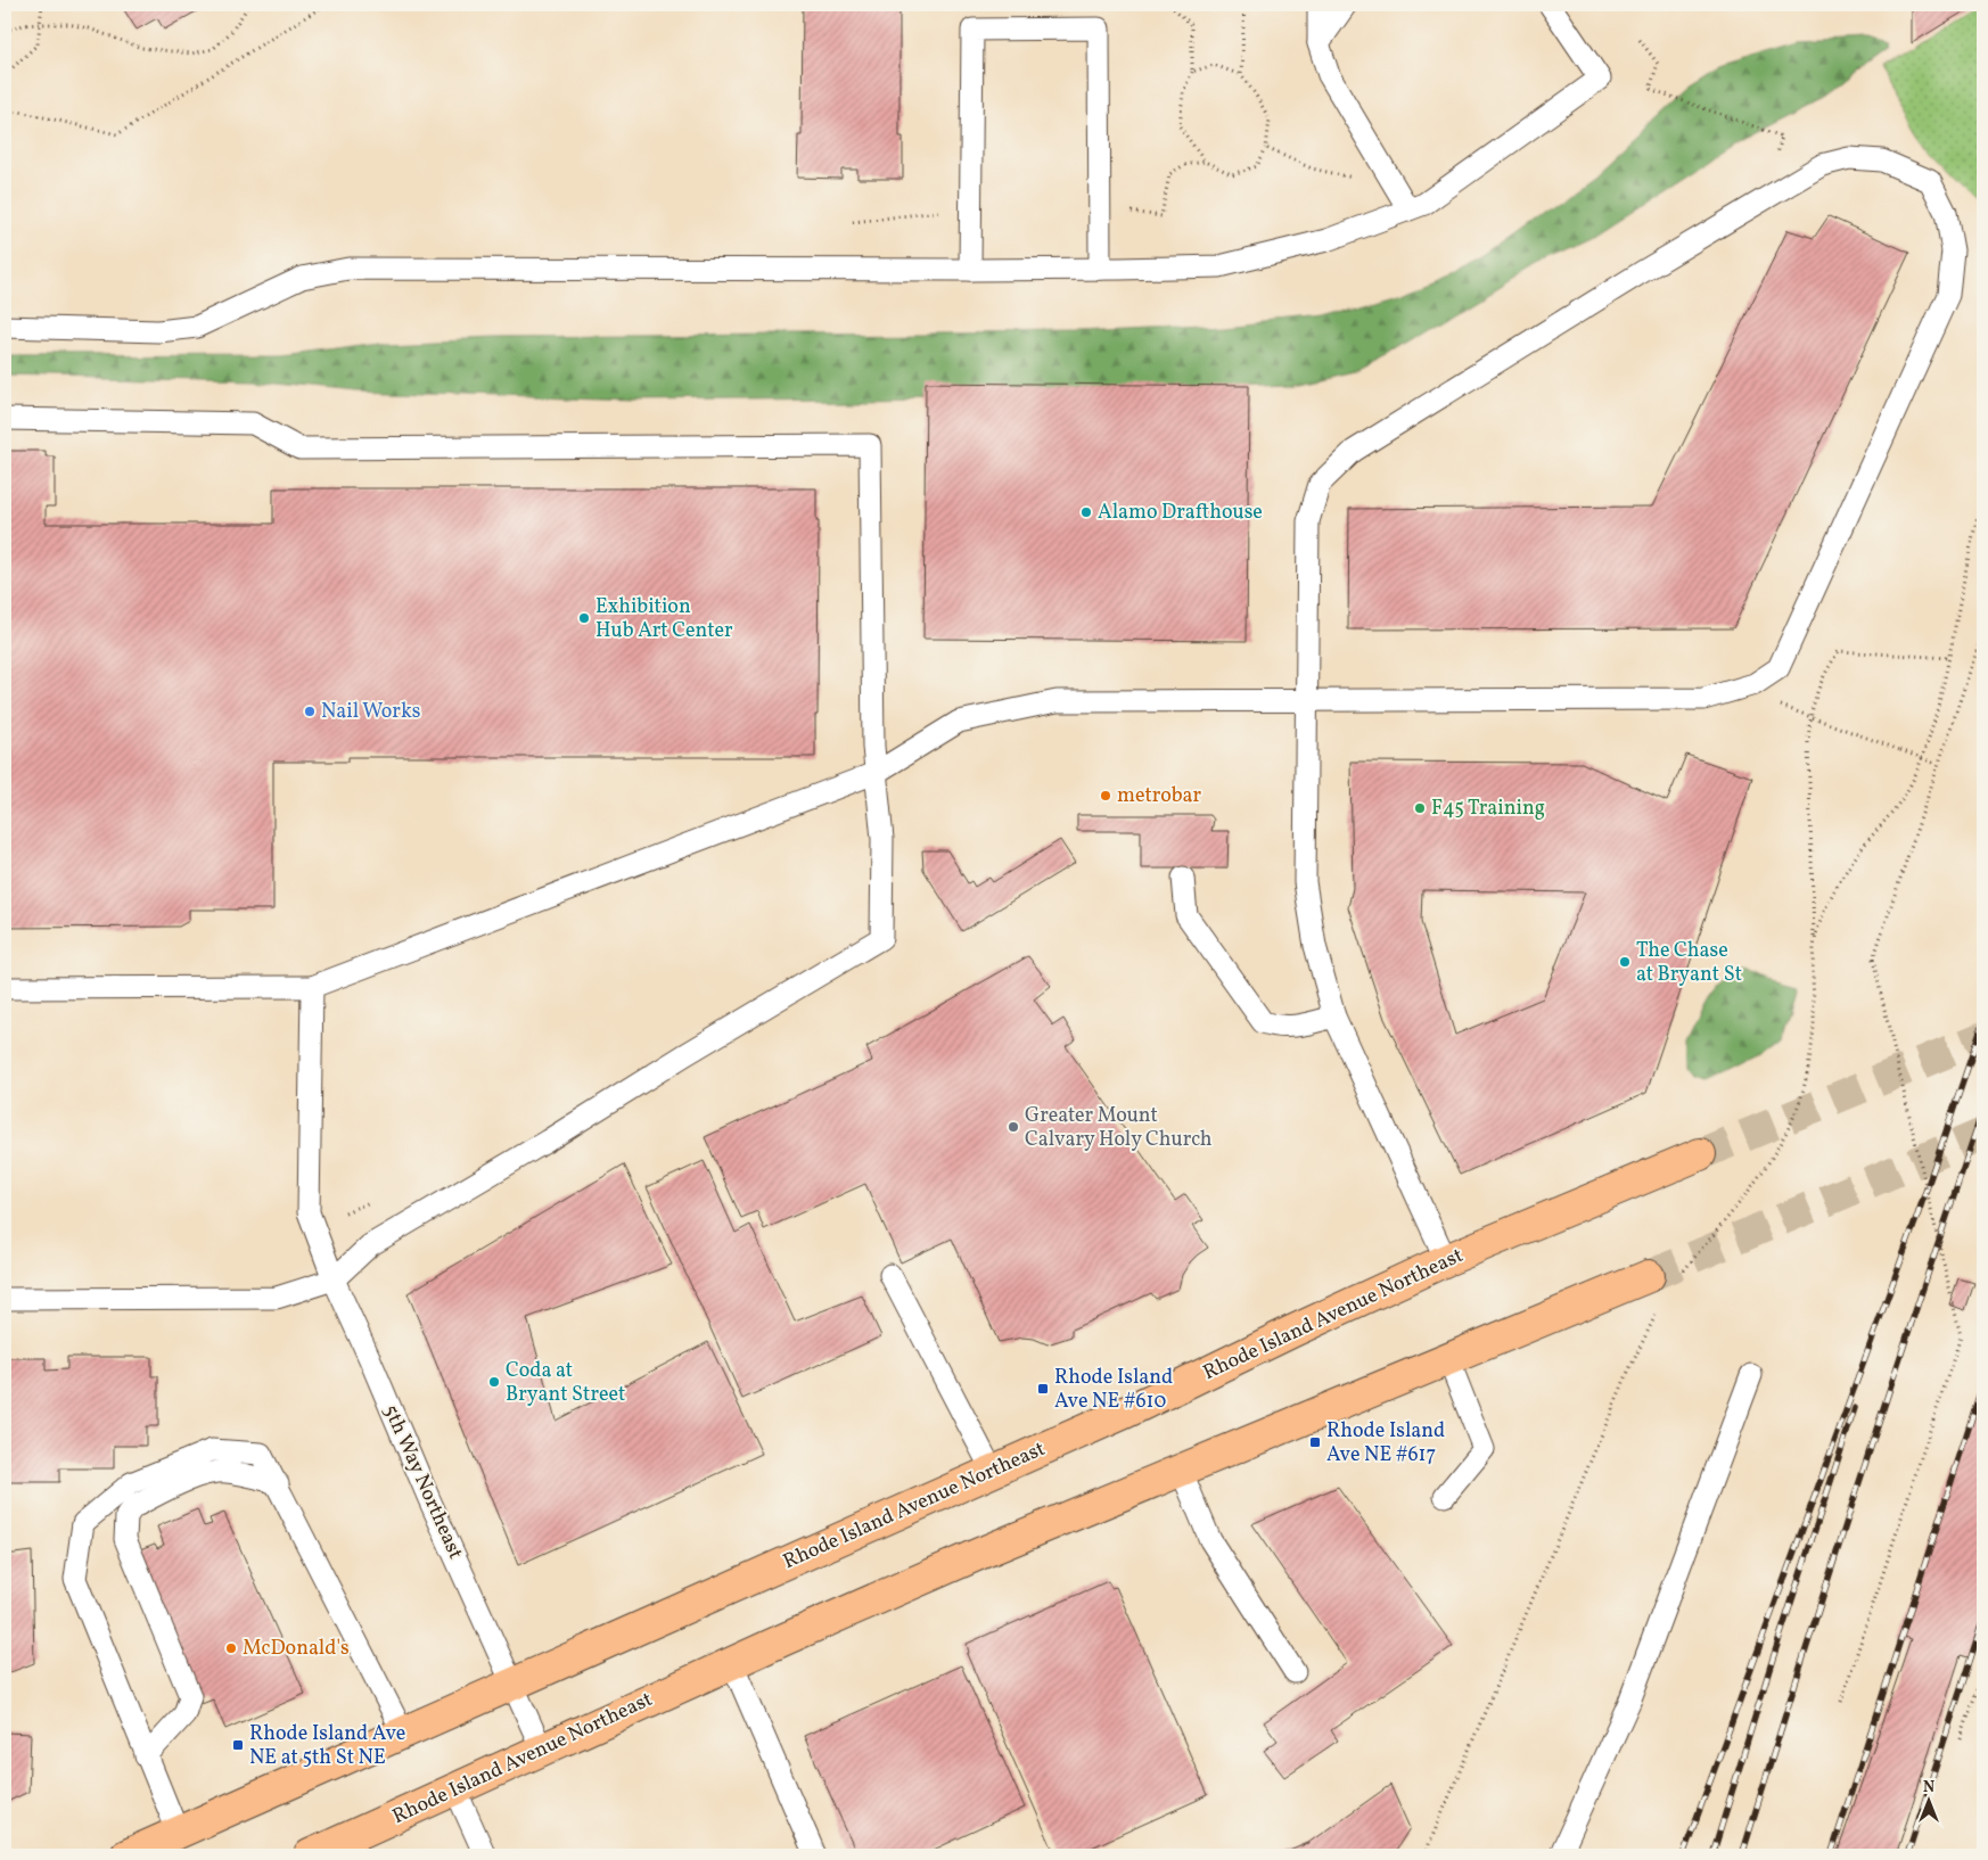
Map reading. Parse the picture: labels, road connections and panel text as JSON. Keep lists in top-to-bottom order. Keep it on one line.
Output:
{"streets":{"main road":["Rhode Island Avenue Northeast"],"lane":["5th Way Northeast"]},"crossings":[["Rhode Island Avenue Northeast","5th Way Northeast"]],"places":{"other":["Alamo Drafthouse","Exhibition Hub Art Center","Nail Works","metrobar","F45 Training","The Chase at Bryant St","Greater Mount Calvary Holy Church","Coda at Bryant Street","McDonald's"],"transit":["Rhode Island Ave NE #610","Rhode Island Ave NE #617","Rhode Island Ave NE at 5th St NE"]},"north":"top"}
